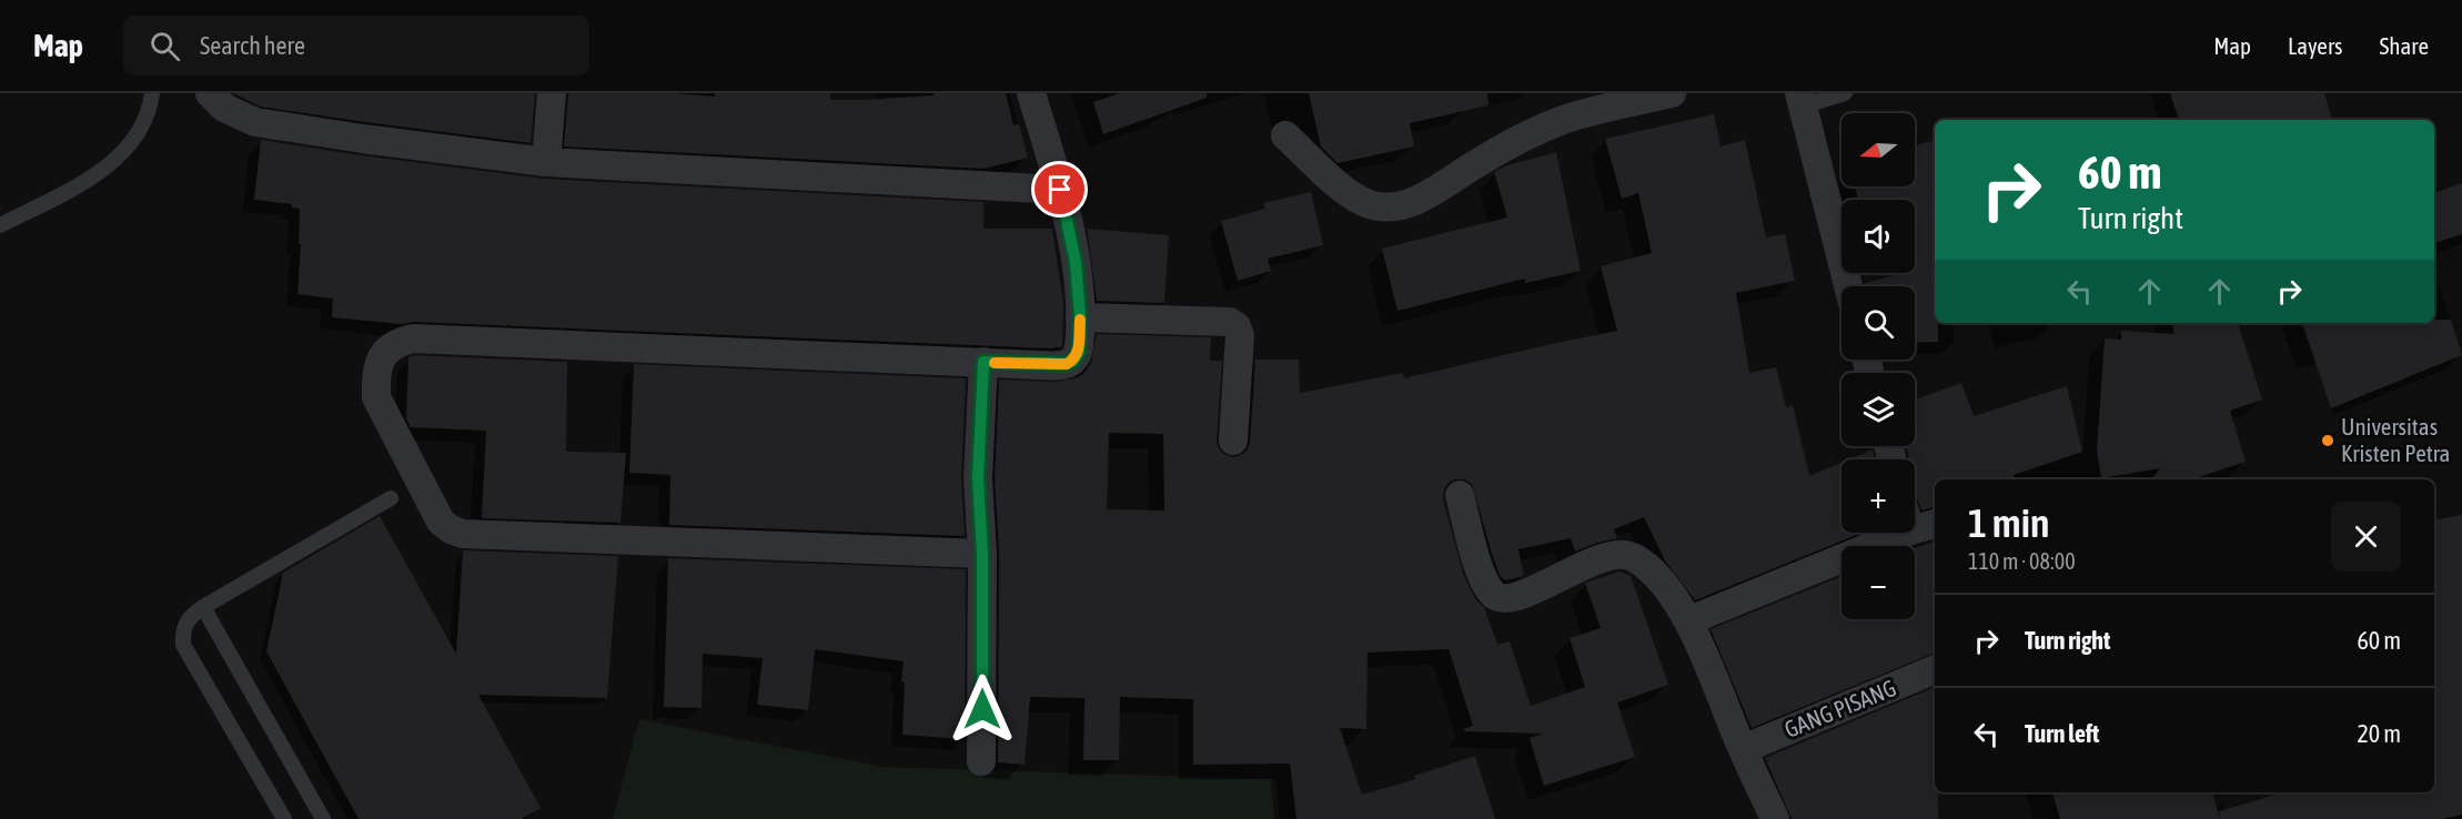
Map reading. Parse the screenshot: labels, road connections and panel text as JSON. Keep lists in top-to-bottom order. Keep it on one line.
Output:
{"streets":{"street":["GANG PISANG"]},"places":["Universitas Kristen Petra"],"north":"left","page":{"header":"Map","search":"Search here","nav":["Map","Layers","Share"],"map_buttons":["+","−"],"turn":["60 m","Turn right"],"heading":["1 min","110 m · 08:00"],"list":[{"name":"Turn right","value":"60 m"},{"name":"Turn left","value":"20 m"}]}}
